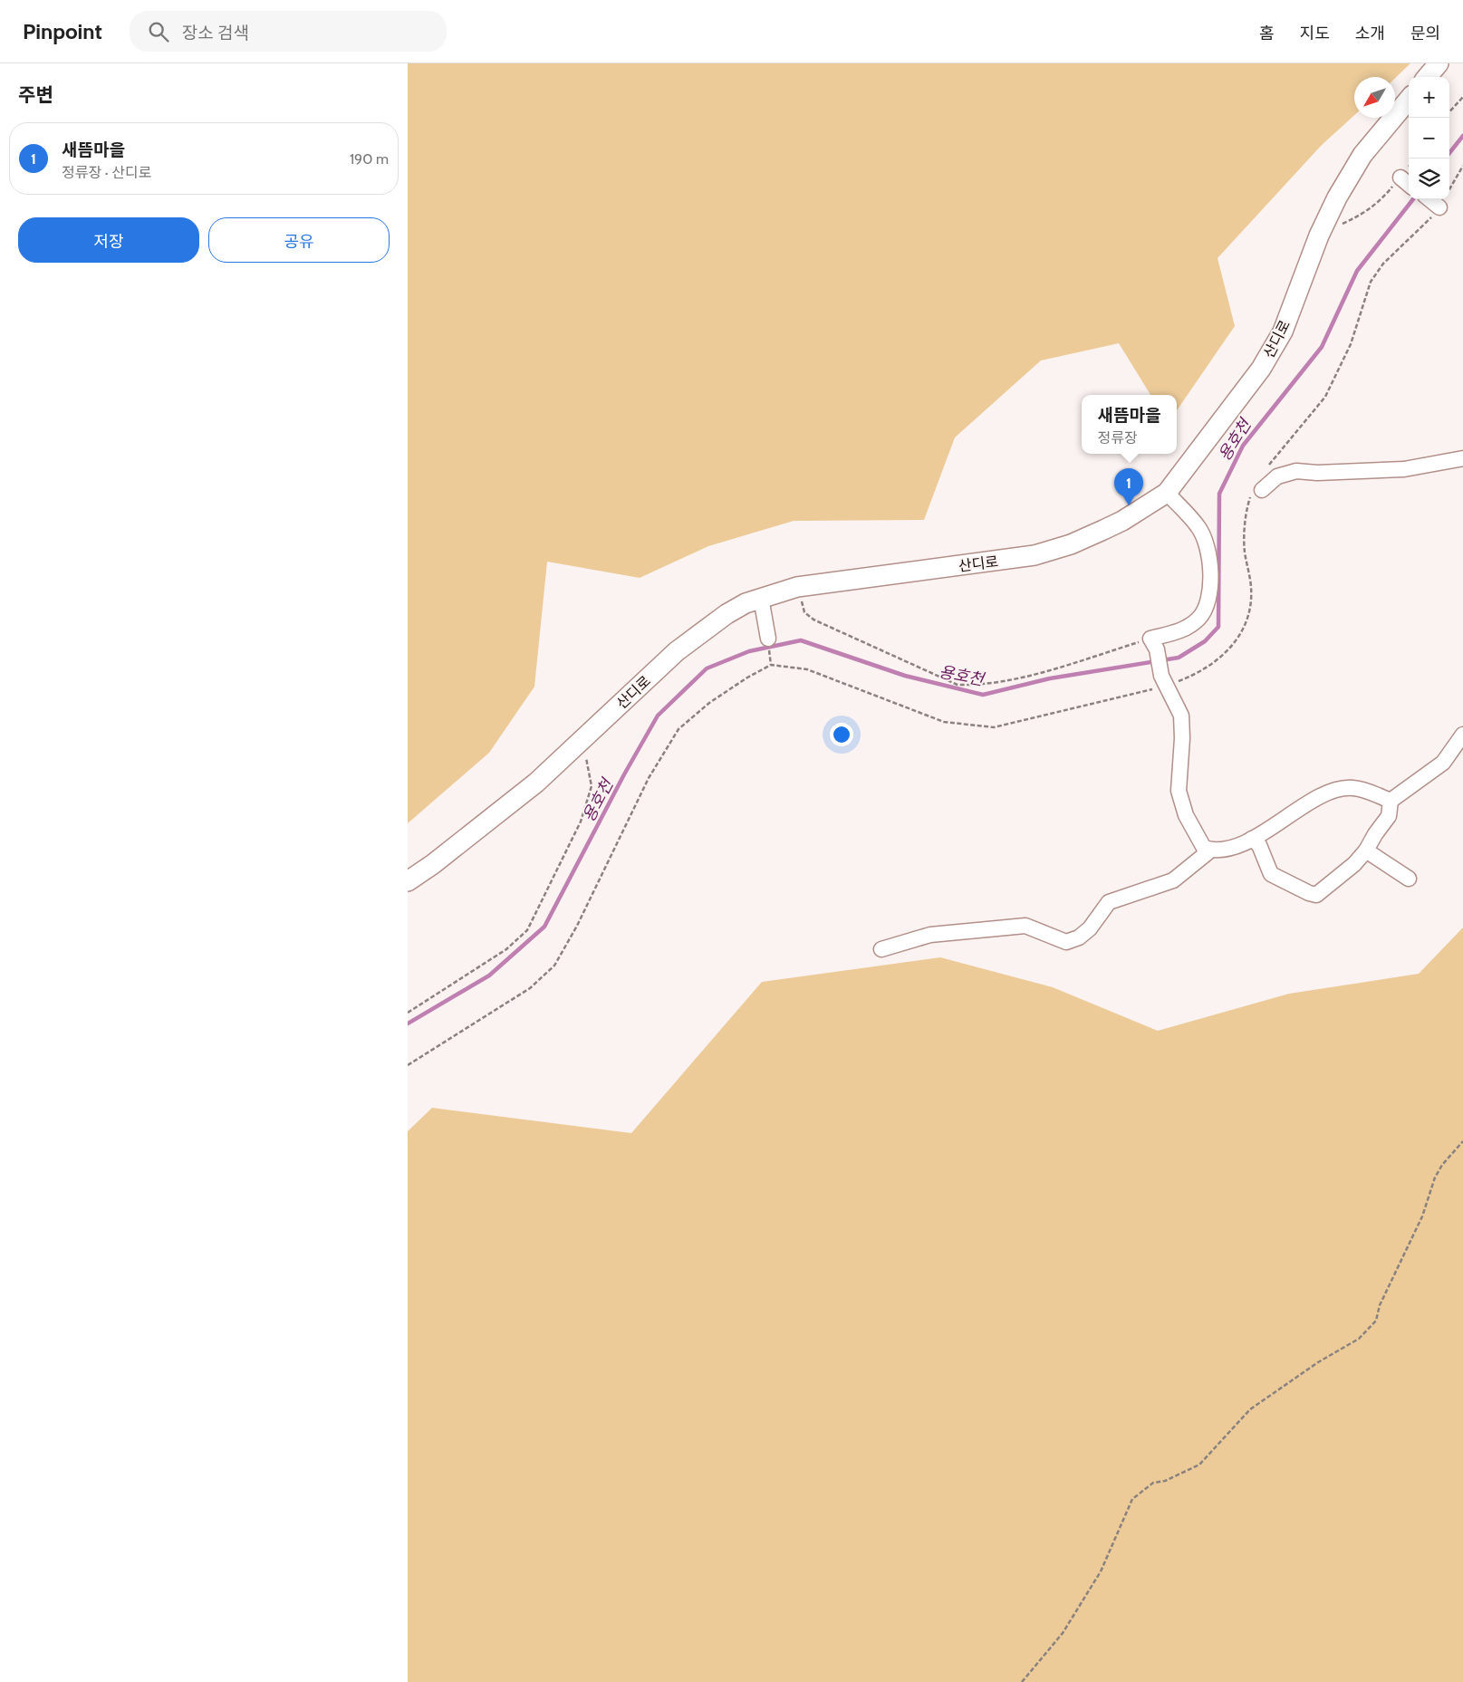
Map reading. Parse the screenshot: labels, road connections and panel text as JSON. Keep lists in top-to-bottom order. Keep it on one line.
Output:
{"streets":{"street":["산디로"]},"water":["용호천"],"north":"bottom left","page":{"header":"Pinpoint","search":"장소 검색","nav":["홈","지도","소개","문의"],"heading":"주변","map_buttons":["+","−"],"list":[{"mark":"1","name":"새뜸마을","note":"정류장 · 산디로","value":"190 m"}],"buttons":["저장","공유"],"popup":["새뜸마을","정류장"],"pins":"1"}}
